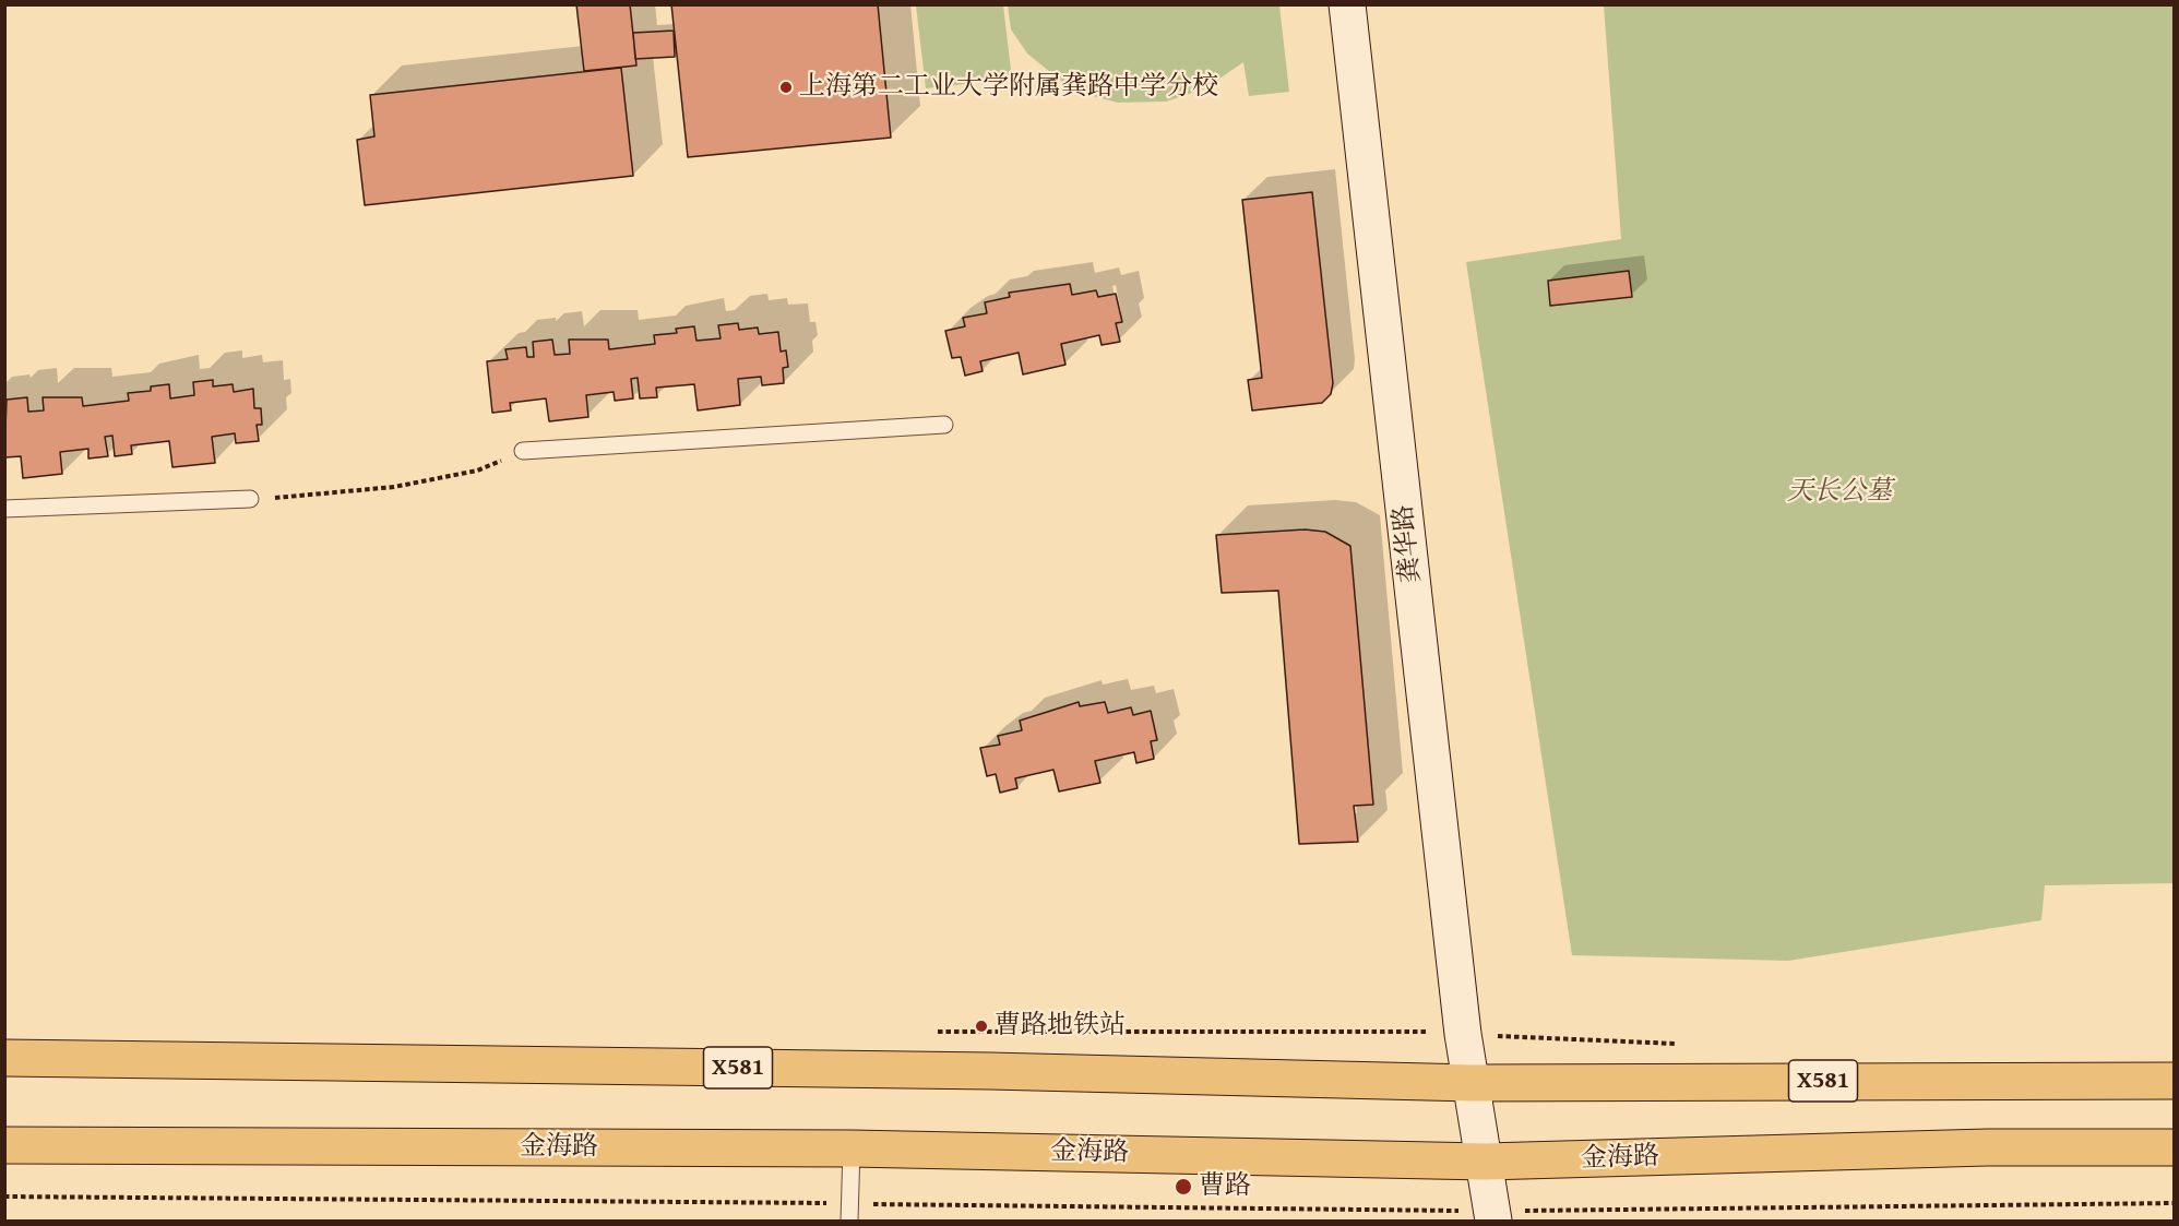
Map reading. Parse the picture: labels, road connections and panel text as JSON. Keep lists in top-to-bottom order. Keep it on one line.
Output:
{"streets":{"main road":["X581","金海路"],"street":["龚华路"]},"crossings":[["龚华路","X581"],["龚华路","金海路"]],"parks":["天长公墓"],"places":["上海第二工业大学附属龚路中学分校","曹路地铁站","曹路"]}
